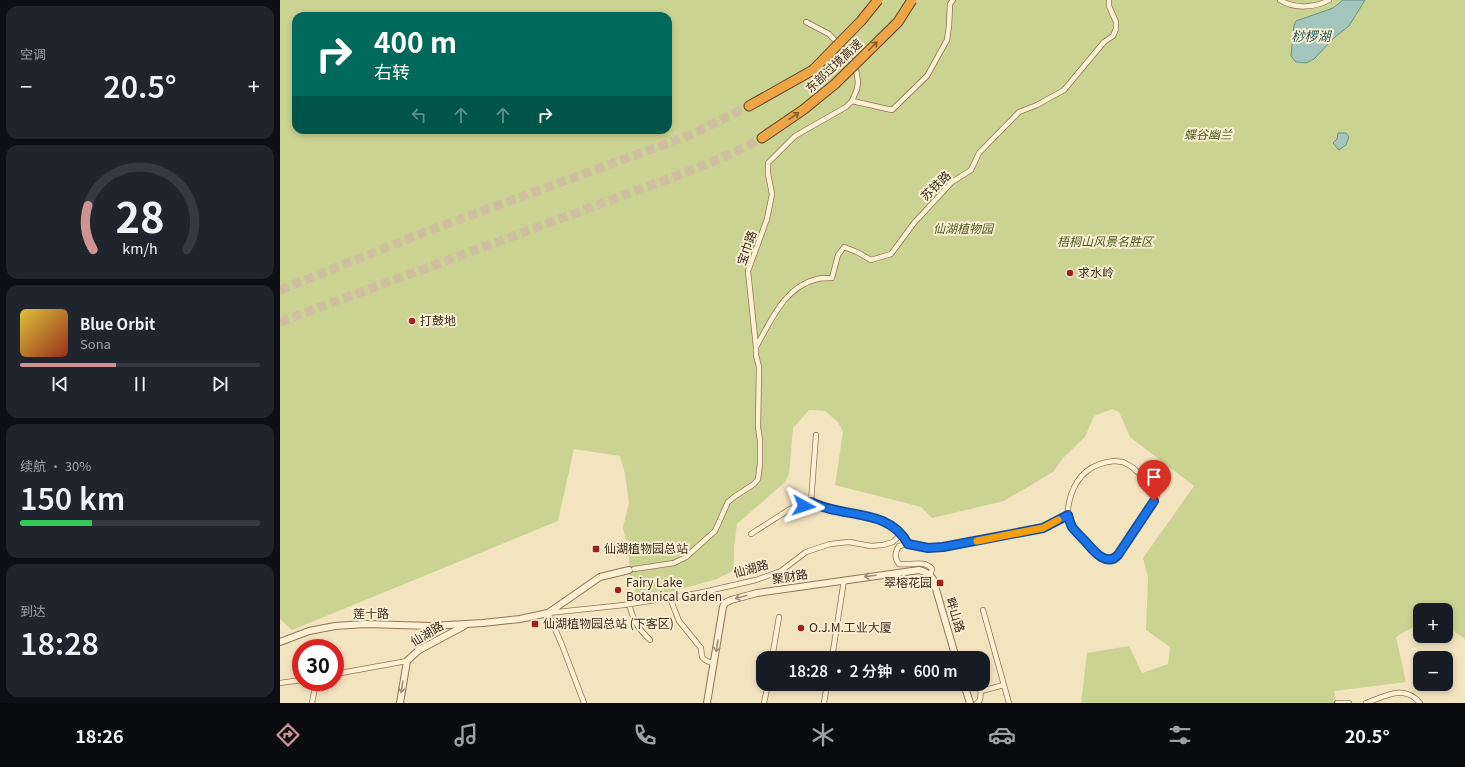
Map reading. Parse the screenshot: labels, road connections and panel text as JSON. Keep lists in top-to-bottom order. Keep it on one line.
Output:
{"streets":{"highway":["东部过境高速"],"street":["苏铁路","宝巾路","仙湖路","聚财路","莲十路","畔山路"]},"crossings":[["苏铁路","宝巾路"],["宝巾路","仙湖路"],["仙湖路","莲十路"],["聚财路","畔山路"]],"one_way":["聚财路"],"water":["桫椤湖"],"parks":["蝶谷幽兰","仙湖植物园","梧桐山风景名胜区"],"places":{"other":["求水岭","打鼓地","Fairy Lake Botanical Garden","O.J.M.工业大厦"],"transit":["仙湖植物园总站","翠榕花园","仙湖植物园总站 (下客区)"]},"page":{"tile":["空调",["续航 · 30%","150 km"],["到达","18:28"]],"turn":["400 m","右转"],"heat":["−","20.5°","+"],"song":["Blue Orbit","Sona"],"map_buttons":["+","−"],"limit":"30","trip":"18:28 · 2 分钟 · 600 m","tabs":["18:26","20.5°"],"gauge":["28","km/h"]}}
